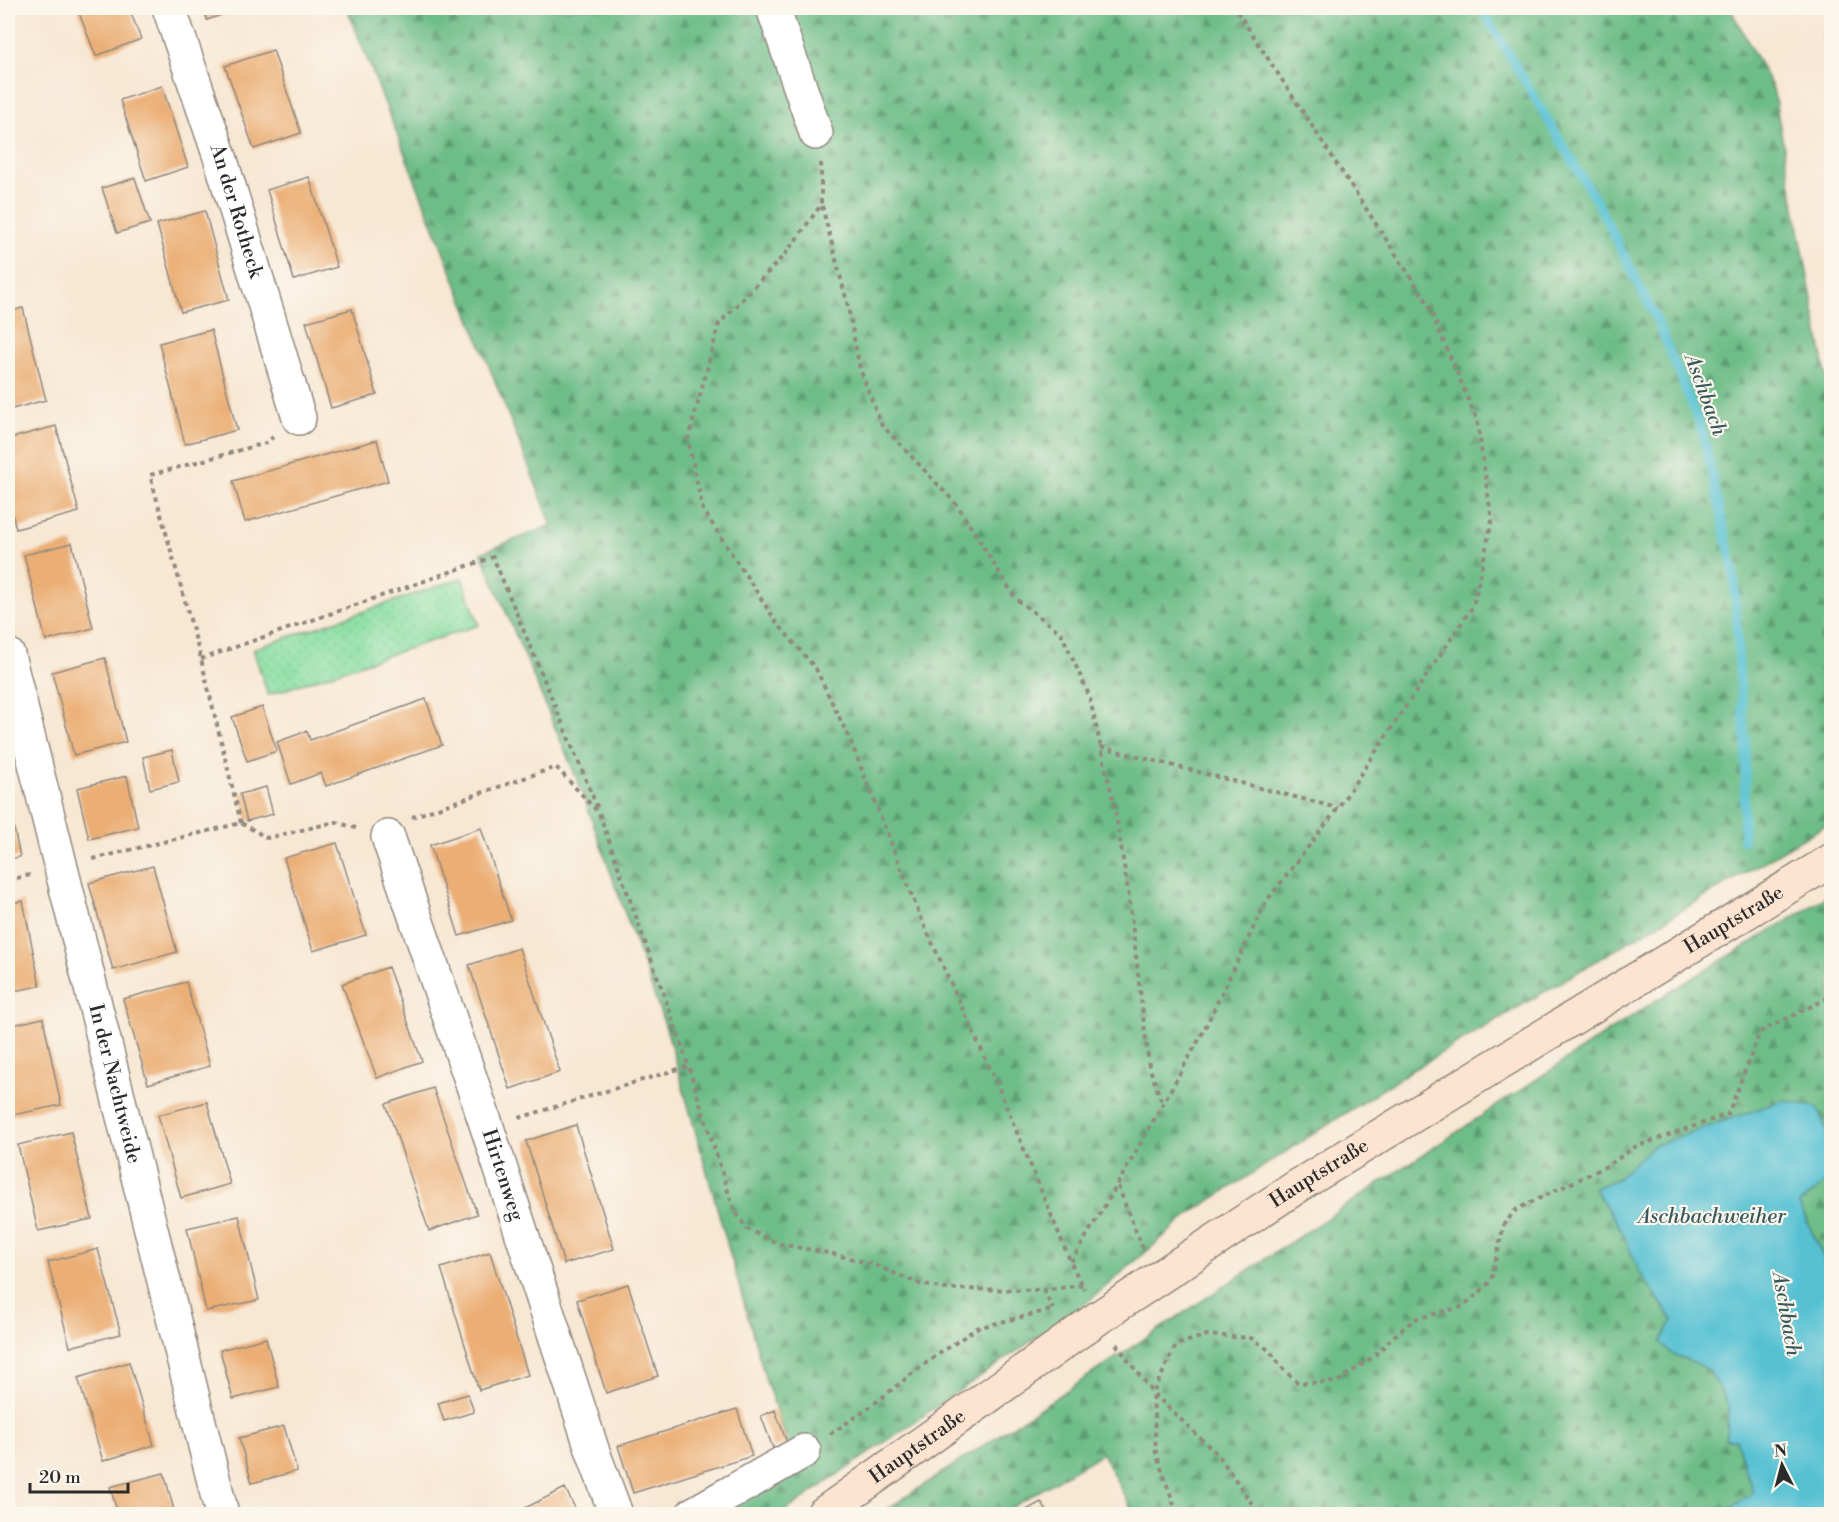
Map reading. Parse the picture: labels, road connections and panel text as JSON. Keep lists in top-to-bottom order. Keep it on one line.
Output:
{"streets":{"main road":["Hauptstraße"],"street":["An der Rotheck","In der Nachtweide","Hirtenweg"]},"water":["Aschbach","Aschbachweiher"],"scale_bar":"20 m","north":"top"}
